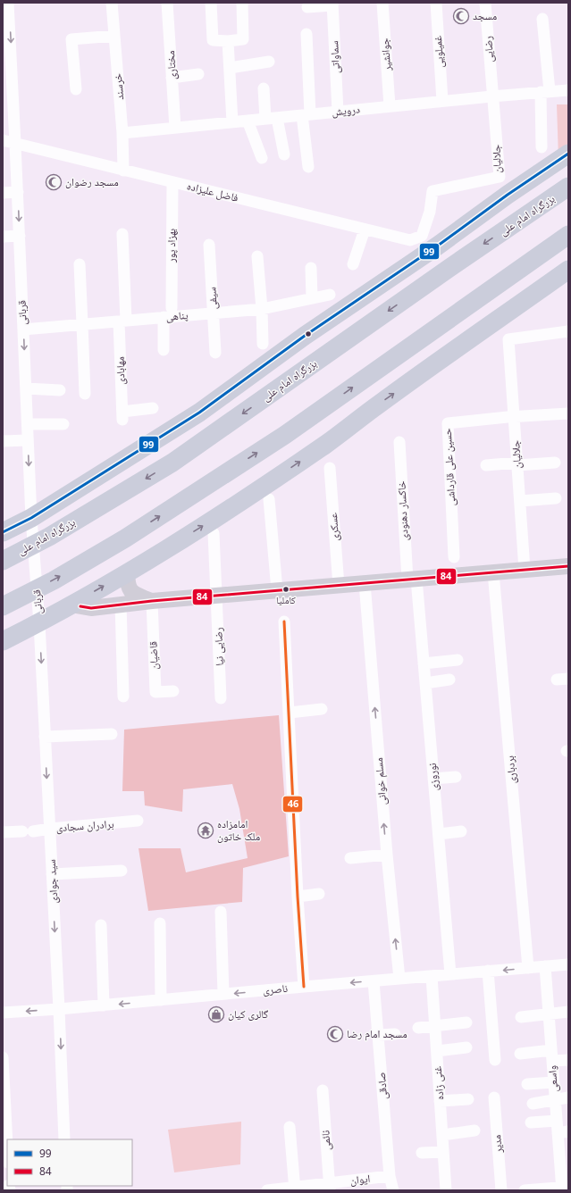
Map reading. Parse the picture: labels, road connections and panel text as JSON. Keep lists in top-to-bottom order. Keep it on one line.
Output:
{"streets":{"highway":["بزرگراه امام علی"],"street":["رضایی","غمیلویی","جوانشیر","سماواتی","مختاری","خرسند","درویش","جلالیان","فاضل علیزاده","بهزاد پور","سیفی","قربانی","پناهی","مهابادی","حسین علی قارداشی","خاکسار دهنودی","عسکری","رضایی نیا","قاضیان","بردباری","نوروزی","مسلم خوانی","برادران سجادی","سید جوادی","ناصری","واسعی","غنی زاده","صادقی","نائمی","مدیر","ایوان"]},"crossings":[["رضایی","درویش"],["رضایی","جلالیان"],["غمیلویی","درویش"],["جوانشیر","درویش"],["سماواتی","درویش"],["مختاری","درویش"],["خرسند","درویش"],["خرسند","فاضل علیزاده"],["درویش","جلالیان"],["جلالیان","فاضل علیزاده"],["جلالیان","حسین علی قارداشی"],["فاضل علیزاده","بهزاد پور"],["فاضل علیزاده","قربانی"],["سیفی","پناهی"],["قربانی","پناهی"],["قربانی","سید جوادی"],["پناهی","مهابادی"],["خاکسار دهنودی","نوروزی"],["بردباری","ناصری"],["نوروزی","ناصری"],["مسلم خوانی","ناصری"],["برادران سجادی","سید جوادی"],["سید جوادی","ناصری"],["ناصری","واسعی"],["ناصری","غنی زاده"],["ناصری","صادقی"],["صادقی","ایوان"],["نائمی","ایوان"]],"one_way":["قربانی","ناصری"],"places":{"mosque":["مسجد","مسجد رضوان","مسجد امام رضا"],"other":["کاملیا"],"temple":["امامزاده ملک خاتون"],"shop":["گالری کیان"]},"lines":["transit line 99","transit line 84","transit line 46"],"legend":["99","84"]}
